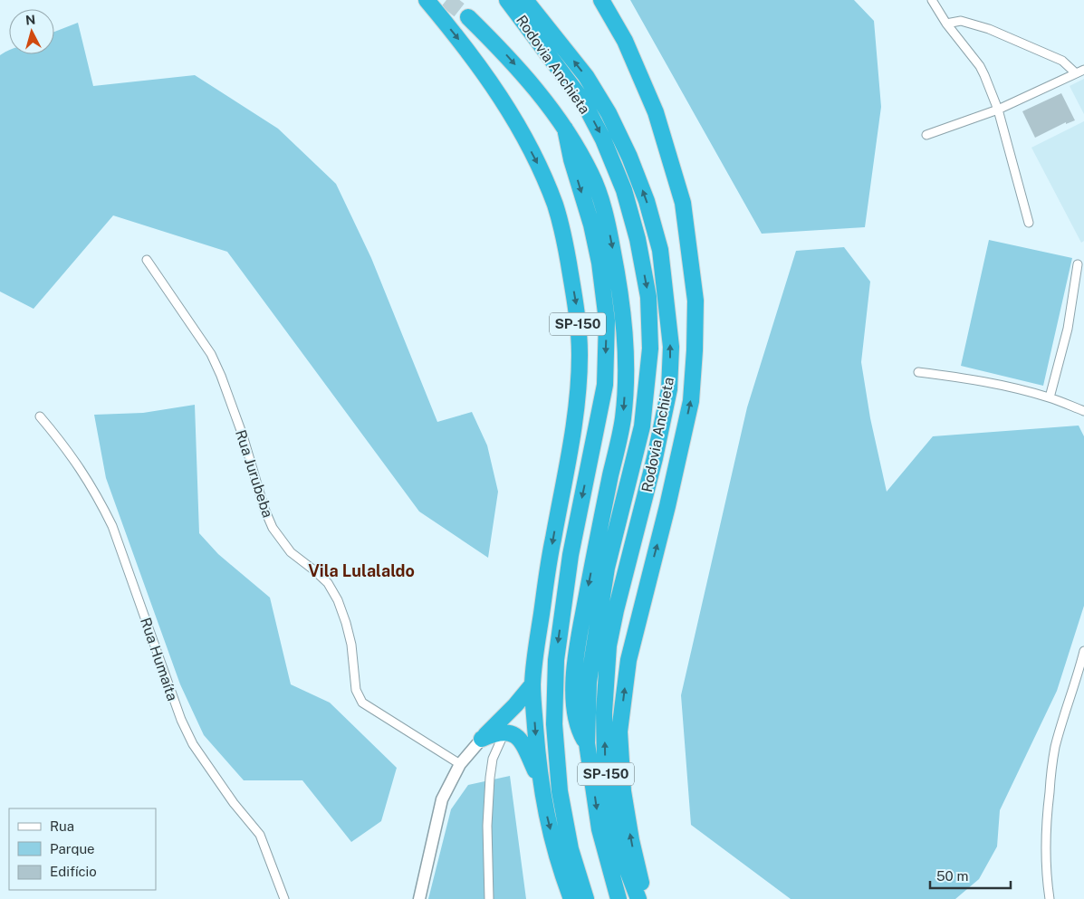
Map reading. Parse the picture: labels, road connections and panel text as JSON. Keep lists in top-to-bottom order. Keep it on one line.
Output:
{"streets":{"highway":["Rodovia Anchieta","SP-150"],"street":["Rua Jurubeba","Rua Humaíta"]},"districts":["Vila Lulalaldo"],"legend":["Rua","Parque","Edifício"],"scale_bar":"50 m","north":"top"}
